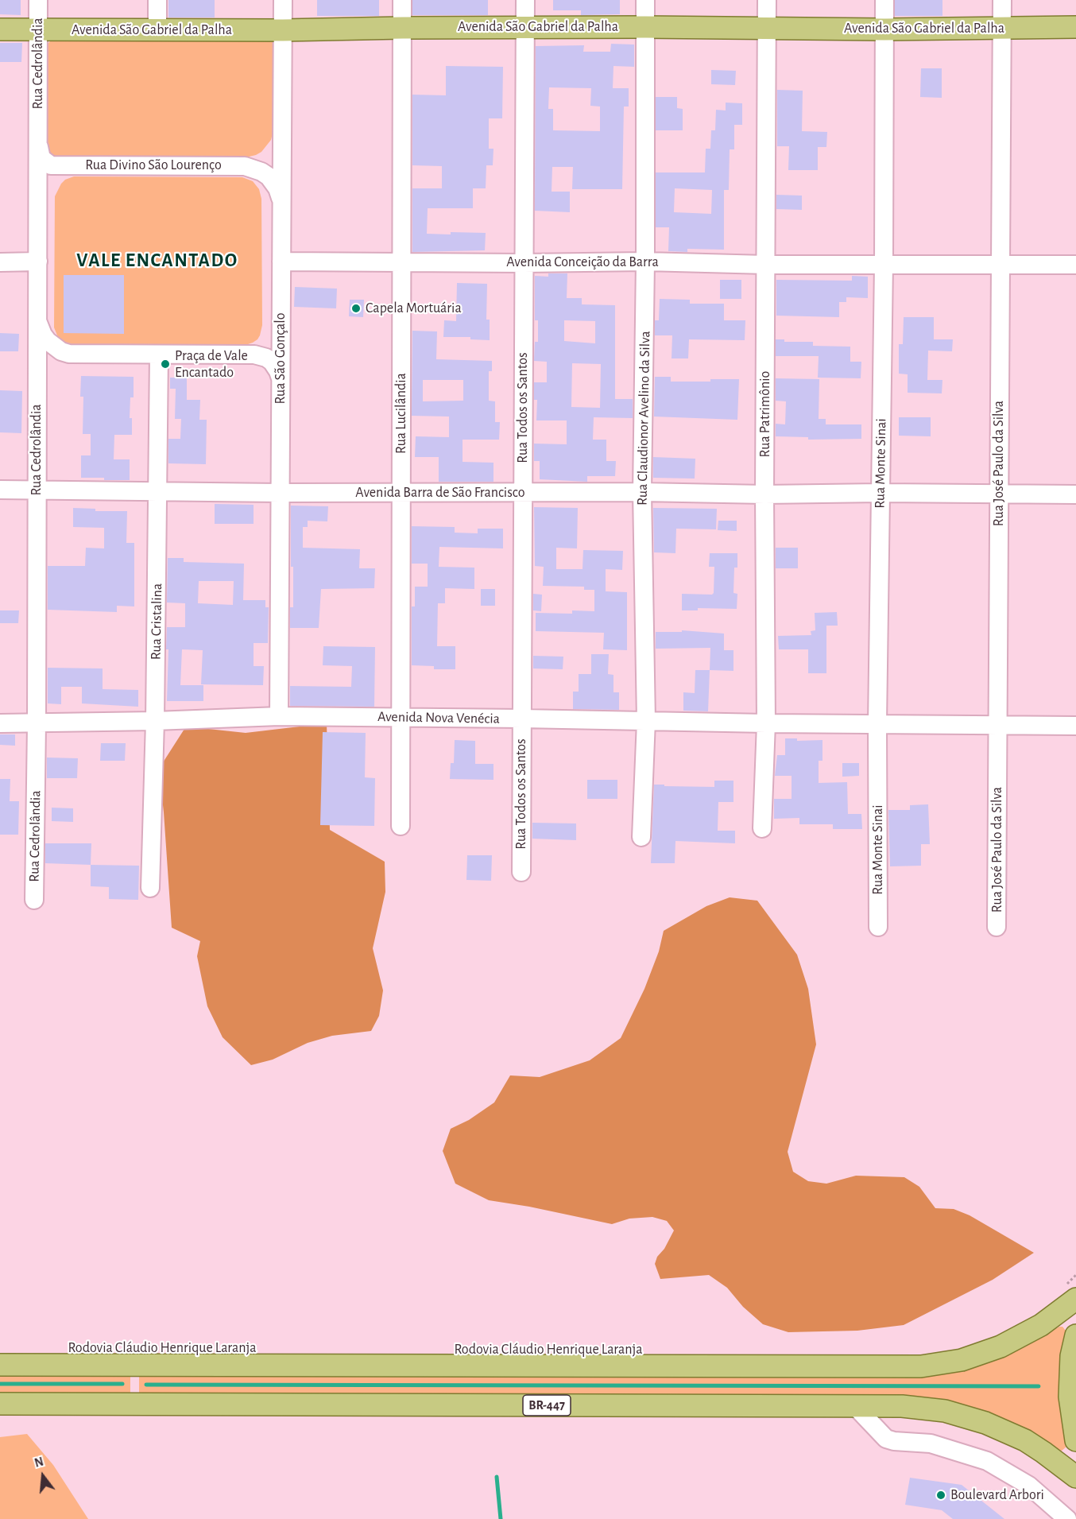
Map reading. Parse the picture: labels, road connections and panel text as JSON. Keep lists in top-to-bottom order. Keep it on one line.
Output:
{"streets":{"main road":["Avenida São Gabriel da Palha","Rodovia Cláudio Henrique Laranja","BR-447"],"street":["Rua Cedrolândia","Rua Divino São Lourenço","Avenida Conceição da Barra","Rua São Gonçalo","Rua Todos os Santos","Rua Lucilândia","Rua Patrimônio","Rua Claudionor Avelino da Silva","Rua Monte Sinai","Rua José Paulo da Silva","Avenida Barra de São Francisco","Rua Cristalina","Avenida Nova Venécia"]},"crossings":[["Avenida São Gabriel da Palha","Rua Cedrolândia"],["Avenida São Gabriel da Palha","Rua São Gonçalo"],["Avenida São Gabriel da Palha","Rua Todos os Santos"],["Avenida São Gabriel da Palha","Rua Lucilândia"],["Avenida São Gabriel da Palha","Rua Patrimônio"],["Avenida São Gabriel da Palha","Rua Claudionor Avelino da Silva"],["Avenida São Gabriel da Palha","Rua Monte Sinai"],["Avenida São Gabriel da Palha","Rua José Paulo da Silva"],["Rua Cedrolândia","Rua Divino São Lourenço"],["Rua Cedrolândia","Avenida Barra de São Francisco"],["Rua Cedrolândia","Avenida Nova Venécia"],["Rua Divino São Lourenço","Rua São Gonçalo"],["Avenida Conceição da Barra","Rua São Gonçalo"],["Avenida Conceição da Barra","Rua Todos os Santos"],["Avenida Conceição da Barra","Rua Lucilândia"],["Avenida Conceição da Barra","Rua Patrimônio"],["Avenida Conceição da Barra","Rua Claudionor Avelino da Silva"],["Avenida Conceição da Barra","Rua Monte Sinai"],["Avenida Conceição da Barra","Rua José Paulo da Silva"],["Rua São Gonçalo","Avenida Barra de São Francisco"],["Rua São Gonçalo","Avenida Nova Venécia"],["Rua Todos os Santos","Avenida Barra de São Francisco"],["Rua Todos os Santos","Avenida Nova Venécia"],["Rua Lucilândia","Avenida Barra de São Francisco"],["Rua Lucilândia","Avenida Nova Venécia"],["Rua Patrimônio","Avenida Barra de São Francisco"],["Rua Patrimônio","Avenida Nova Venécia"],["Rua Claudionor Avelino da Silva","Avenida Barra de São Francisco"],["Rua Claudionor Avelino da Silva","Avenida Nova Venécia"],["Rua Monte Sinai","Avenida Barra de São Francisco"],["Rua Monte Sinai","Avenida Nova Venécia"],["Rua José Paulo da Silva","Avenida Barra de São Francisco"],["Rua José Paulo da Silva","Avenida Nova Venécia"],["Avenida Barra de São Francisco","Rua Cristalina"],["Rua Cristalina","Avenida Nova Venécia"]],"districts":["VALE ENCANTADO"],"places":["Capela Mortuária","Praça de Vale Encantado","Boulevard Arbori"],"north":"top"}
